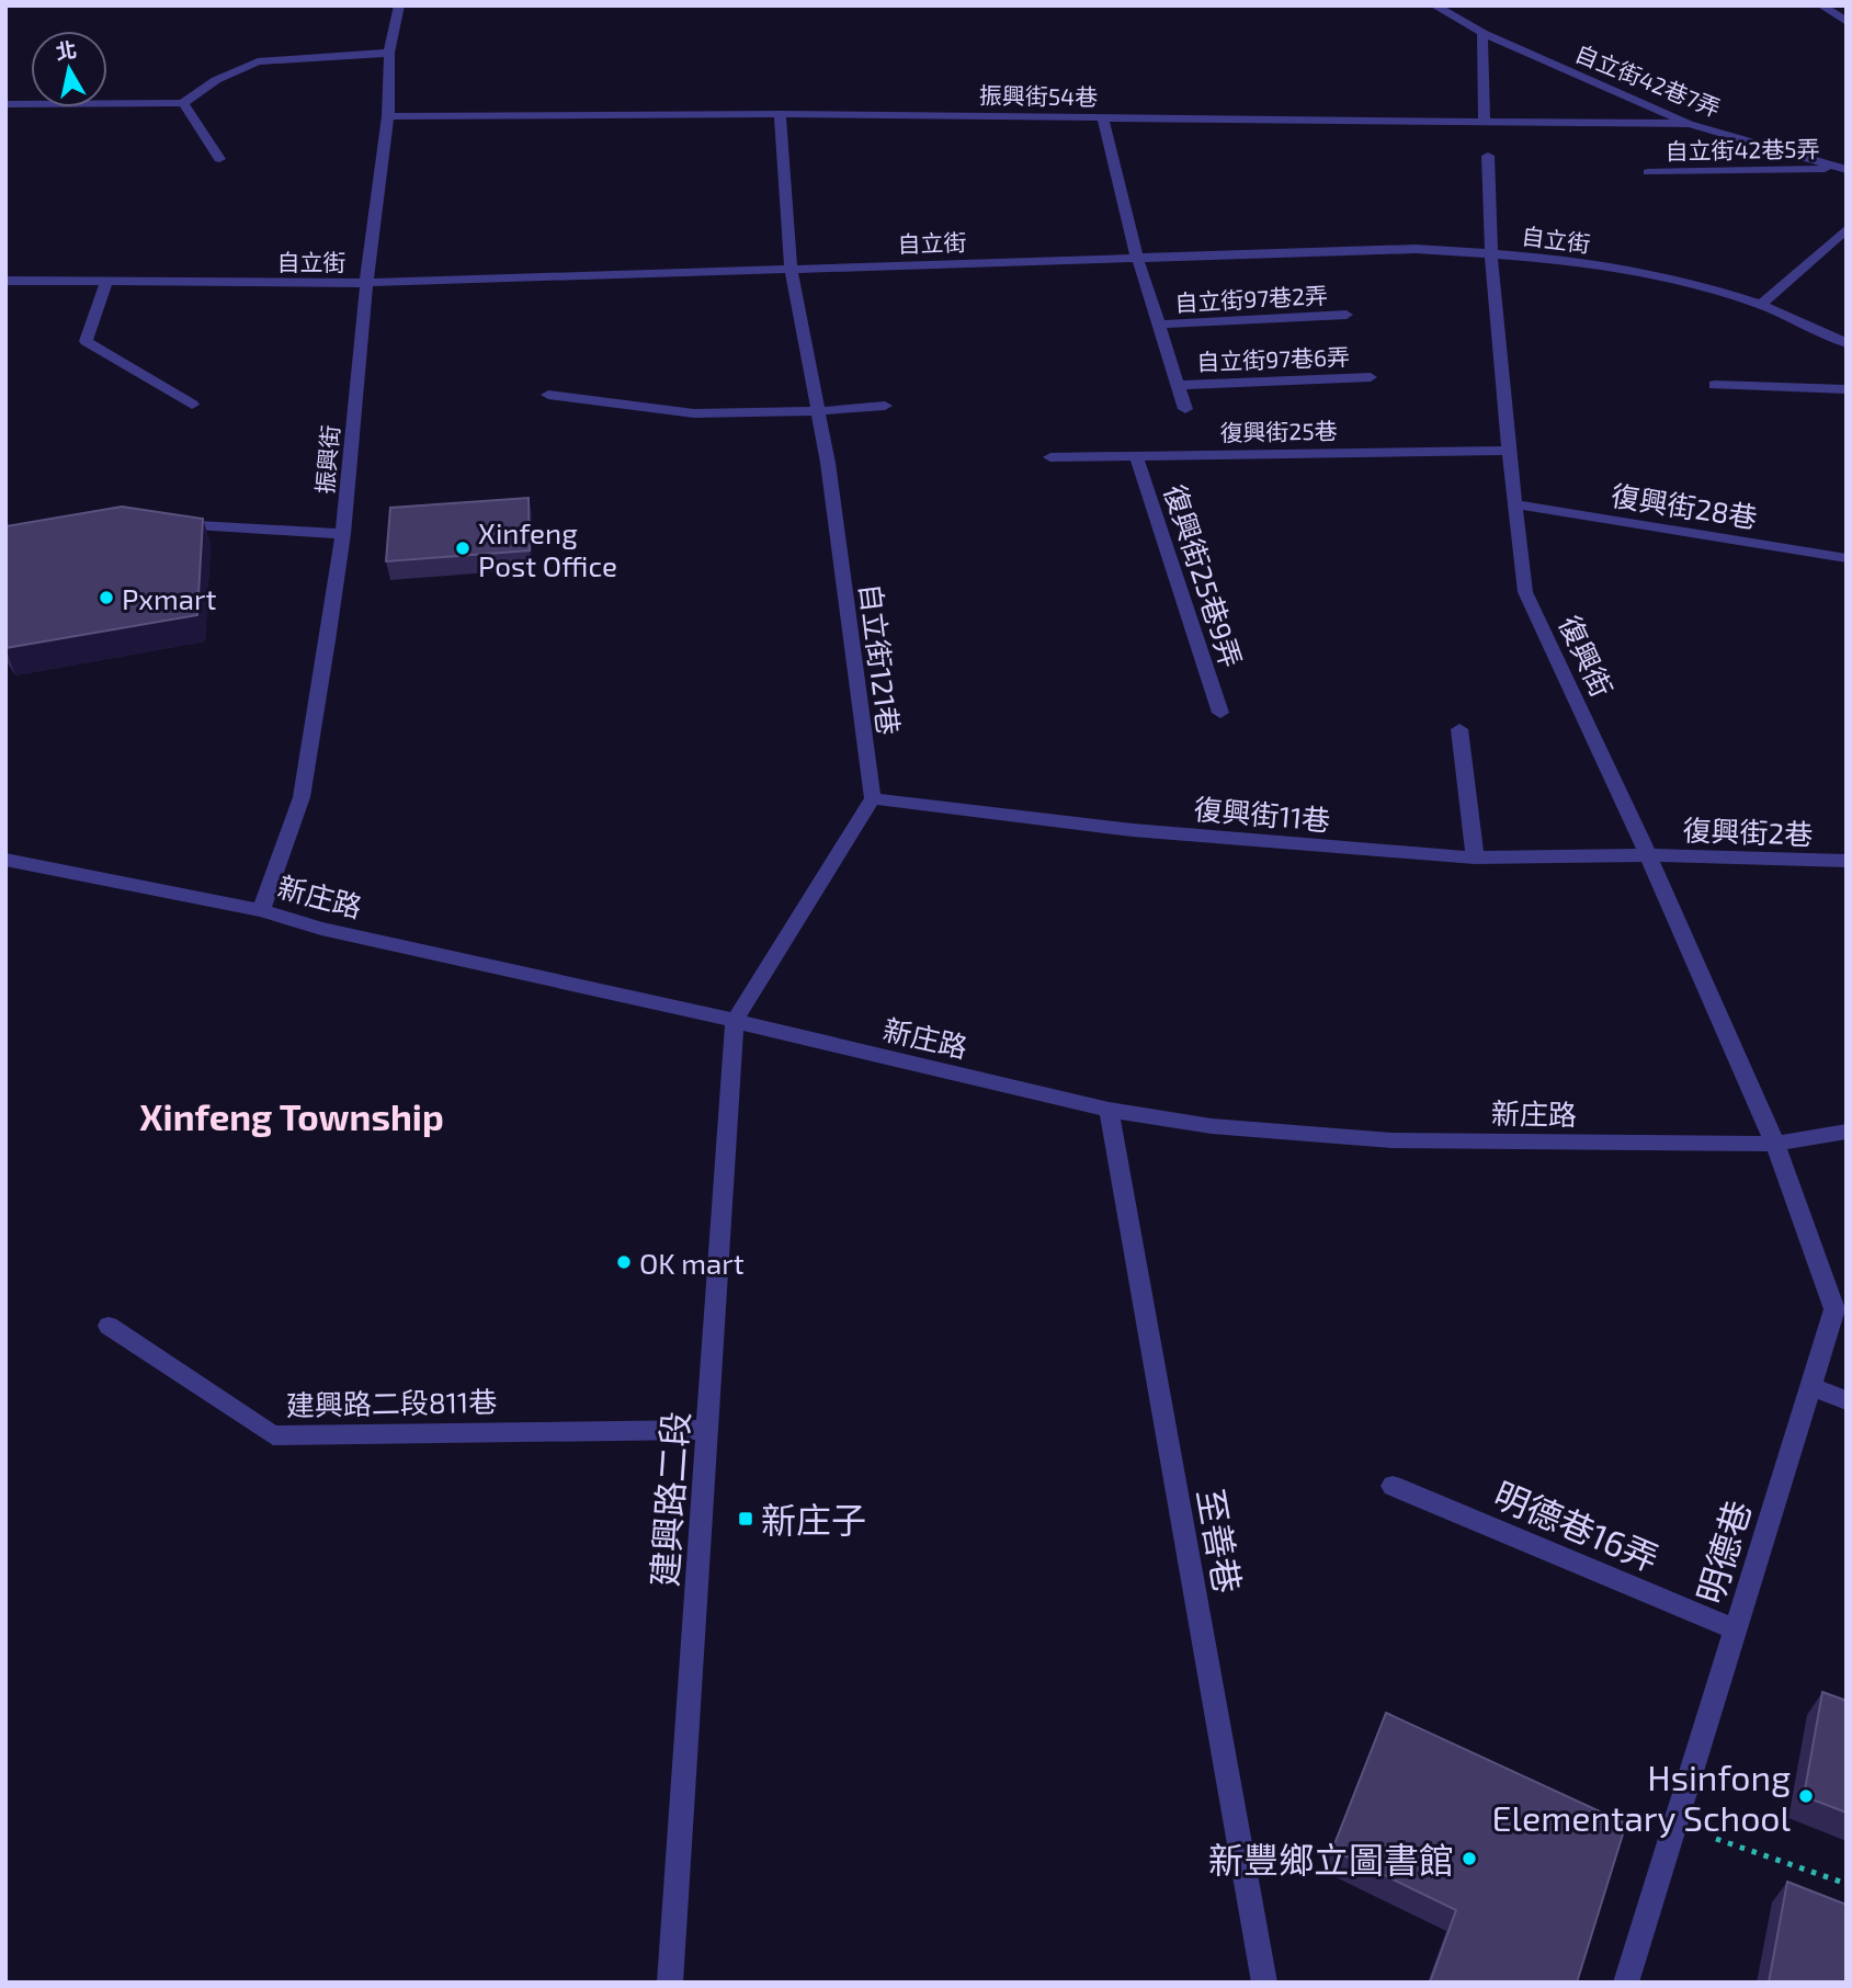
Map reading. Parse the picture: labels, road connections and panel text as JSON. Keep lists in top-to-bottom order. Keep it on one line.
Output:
{"streets":{"street":["自立街42巷7弄","振興街54巷","自立街42巷5弄","自立街","自立街97巷2弄","自立街97巷6弄","復興街25巷","振興街","復興街28巷","復興街25巷9弄","復興街","自立街121巷","復興街11巷","復興街2巷","新庄路","建興路二段811巷","建興路二段","明德巷16弄","至善巷","明德巷"]},"crossings":[["自立街42巷7弄","振興街54巷"],["自立街42巷7弄","自立街42巷5弄"],["振興街54巷","振興街"],["振興街54巷","自立街121巷"],["自立街","振興街"],["自立街","復興街"],["自立街","自立街121巷"],["復興街25巷","復興街25巷9弄"],["復興街25巷","復興街"],["振興街","新庄路"],["復興街28巷","復興街"],["復興街","復興街11巷"],["復興街","復興街2巷"],["復興街","新庄路"],["復興街","明德巷"],["自立街121巷","復興街11巷"],["復興街11巷","復興街2巷"],["新庄路","建興路二段"],["新庄路","至善巷"],["新庄路","明德巷"],["建興路二段811巷","建興路二段"],["明德巷16弄","明德巷"]],"districts":["Xinfeng Township"],"places":{"other":["Xinfeng Post Office","Pxmart","OK mart","Hsinfong Elementary School","新豐鄉立圖書館"],"transit":["新庄子"]},"north":"top"}
